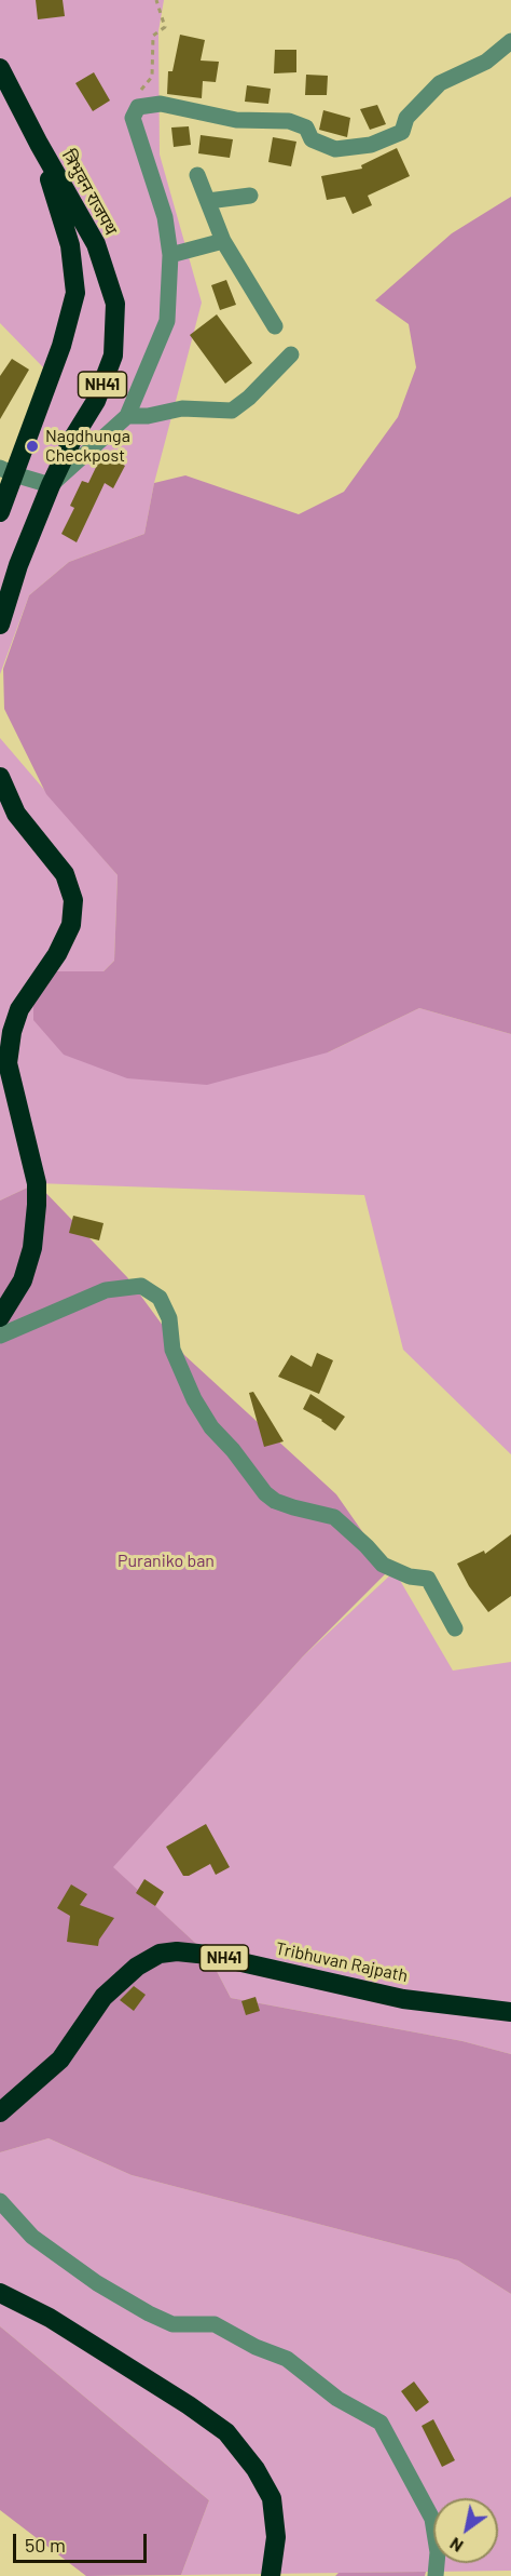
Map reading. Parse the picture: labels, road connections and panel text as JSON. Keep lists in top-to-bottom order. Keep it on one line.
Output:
{"streets":{"highway":["त्रिभुवन राजपथ","NH41","Tribhuvan Rajpath"]},"parks":["Puraniko ban"],"places":["Nagdhunga Checkpost"],"scale_bar":"50 m","north":"bottom left"}
